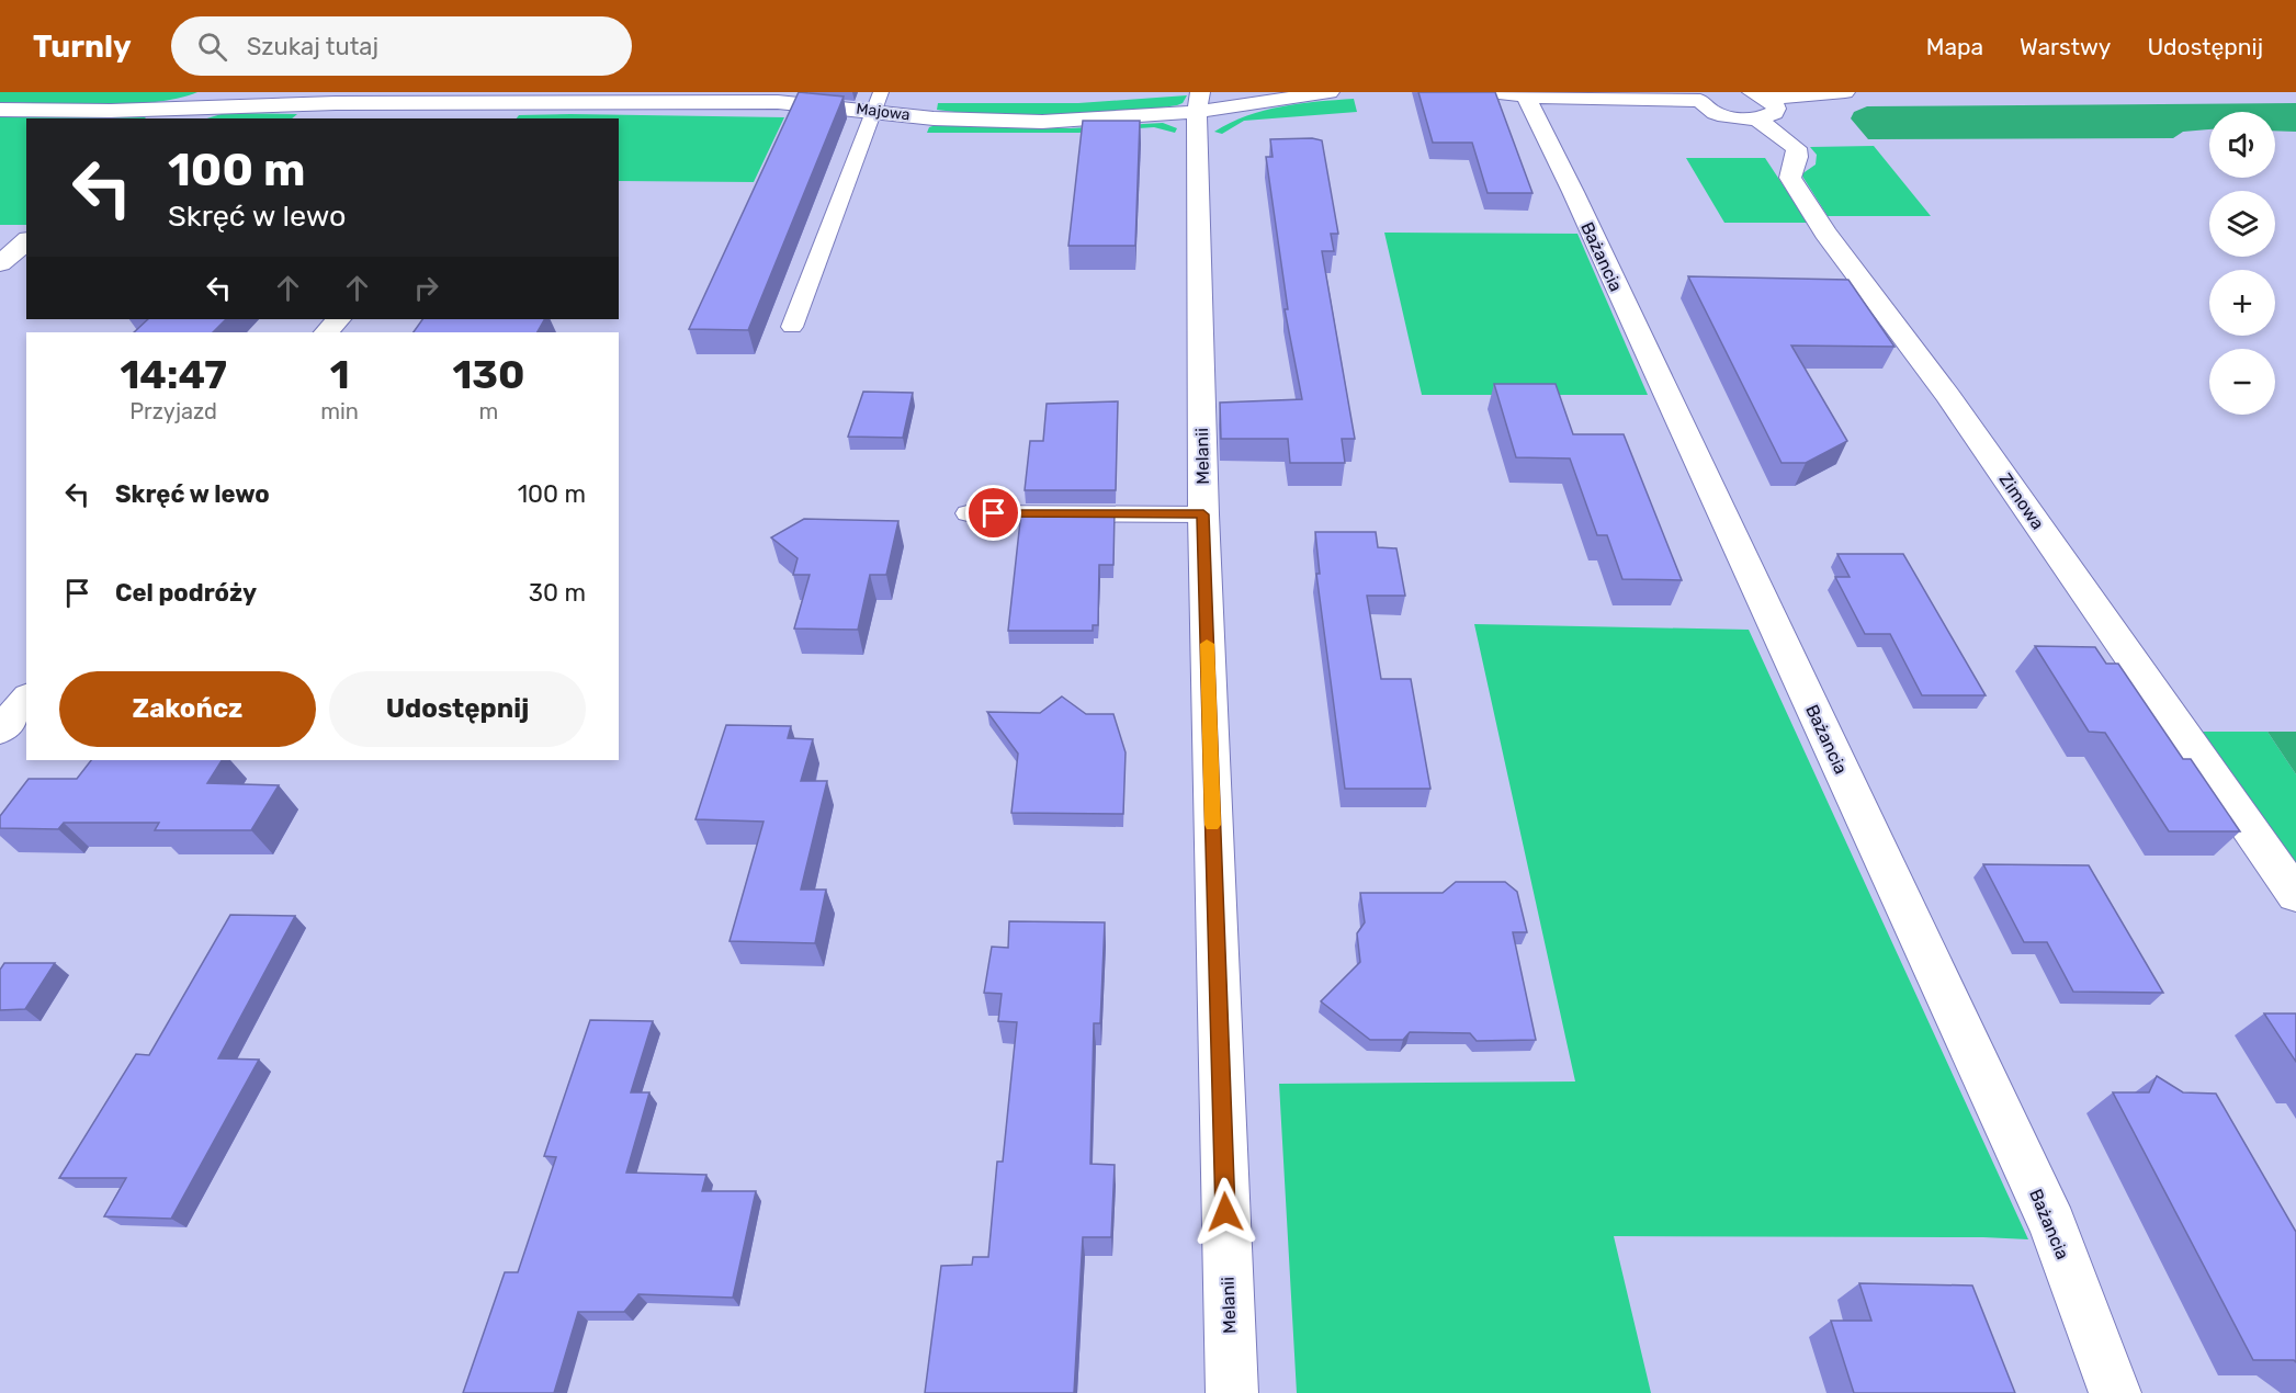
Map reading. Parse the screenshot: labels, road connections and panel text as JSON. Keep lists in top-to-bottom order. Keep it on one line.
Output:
{"streets":{"street":["Majowa","Bażancia","Melanii","Zimowa"]},"crossings":[["Majowa","Melanii"]],"page":{"header":"Turnly","search":"Szukaj tutaj","nav":["Mapa","Warstwy","Udostępnij"],"map_buttons":["+","−"],"turn":["100 m","Skręć w lewo"],"eta":["14:47","Przyjazd","1","min","130","m"],"list":[{"name":"Skręć w lewo","value":"100 m"},{"name":"Cel podróży","value":"30 m"}],"buttons":["Zakończ","Udostępnij"]}}
